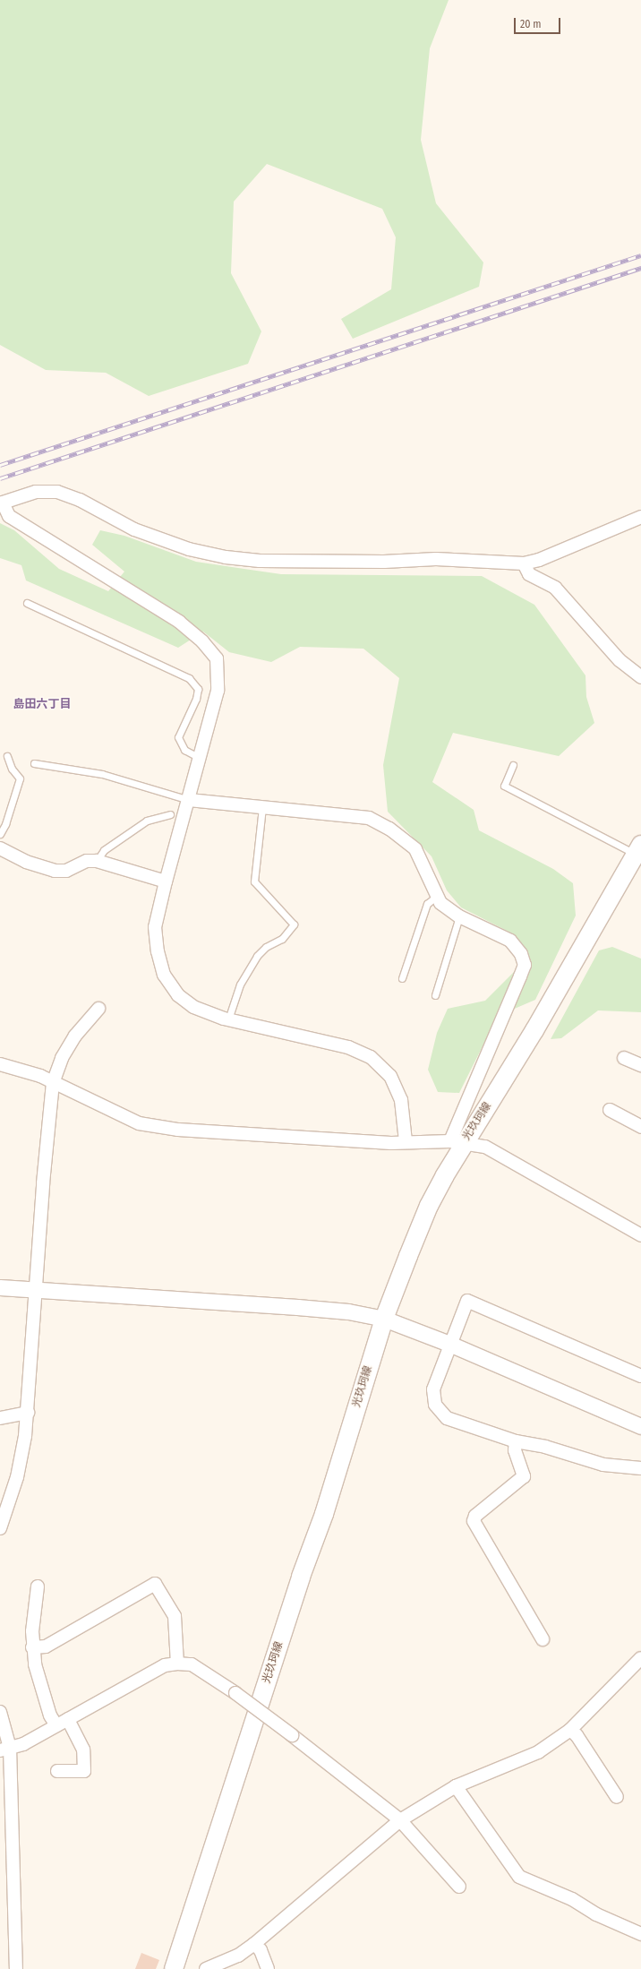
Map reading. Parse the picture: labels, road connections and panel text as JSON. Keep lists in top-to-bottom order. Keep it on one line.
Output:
{"streets":{"main road":["光玖珂線"]},"districts":["島田六丁目"],"scale_bar":"20 m"}
